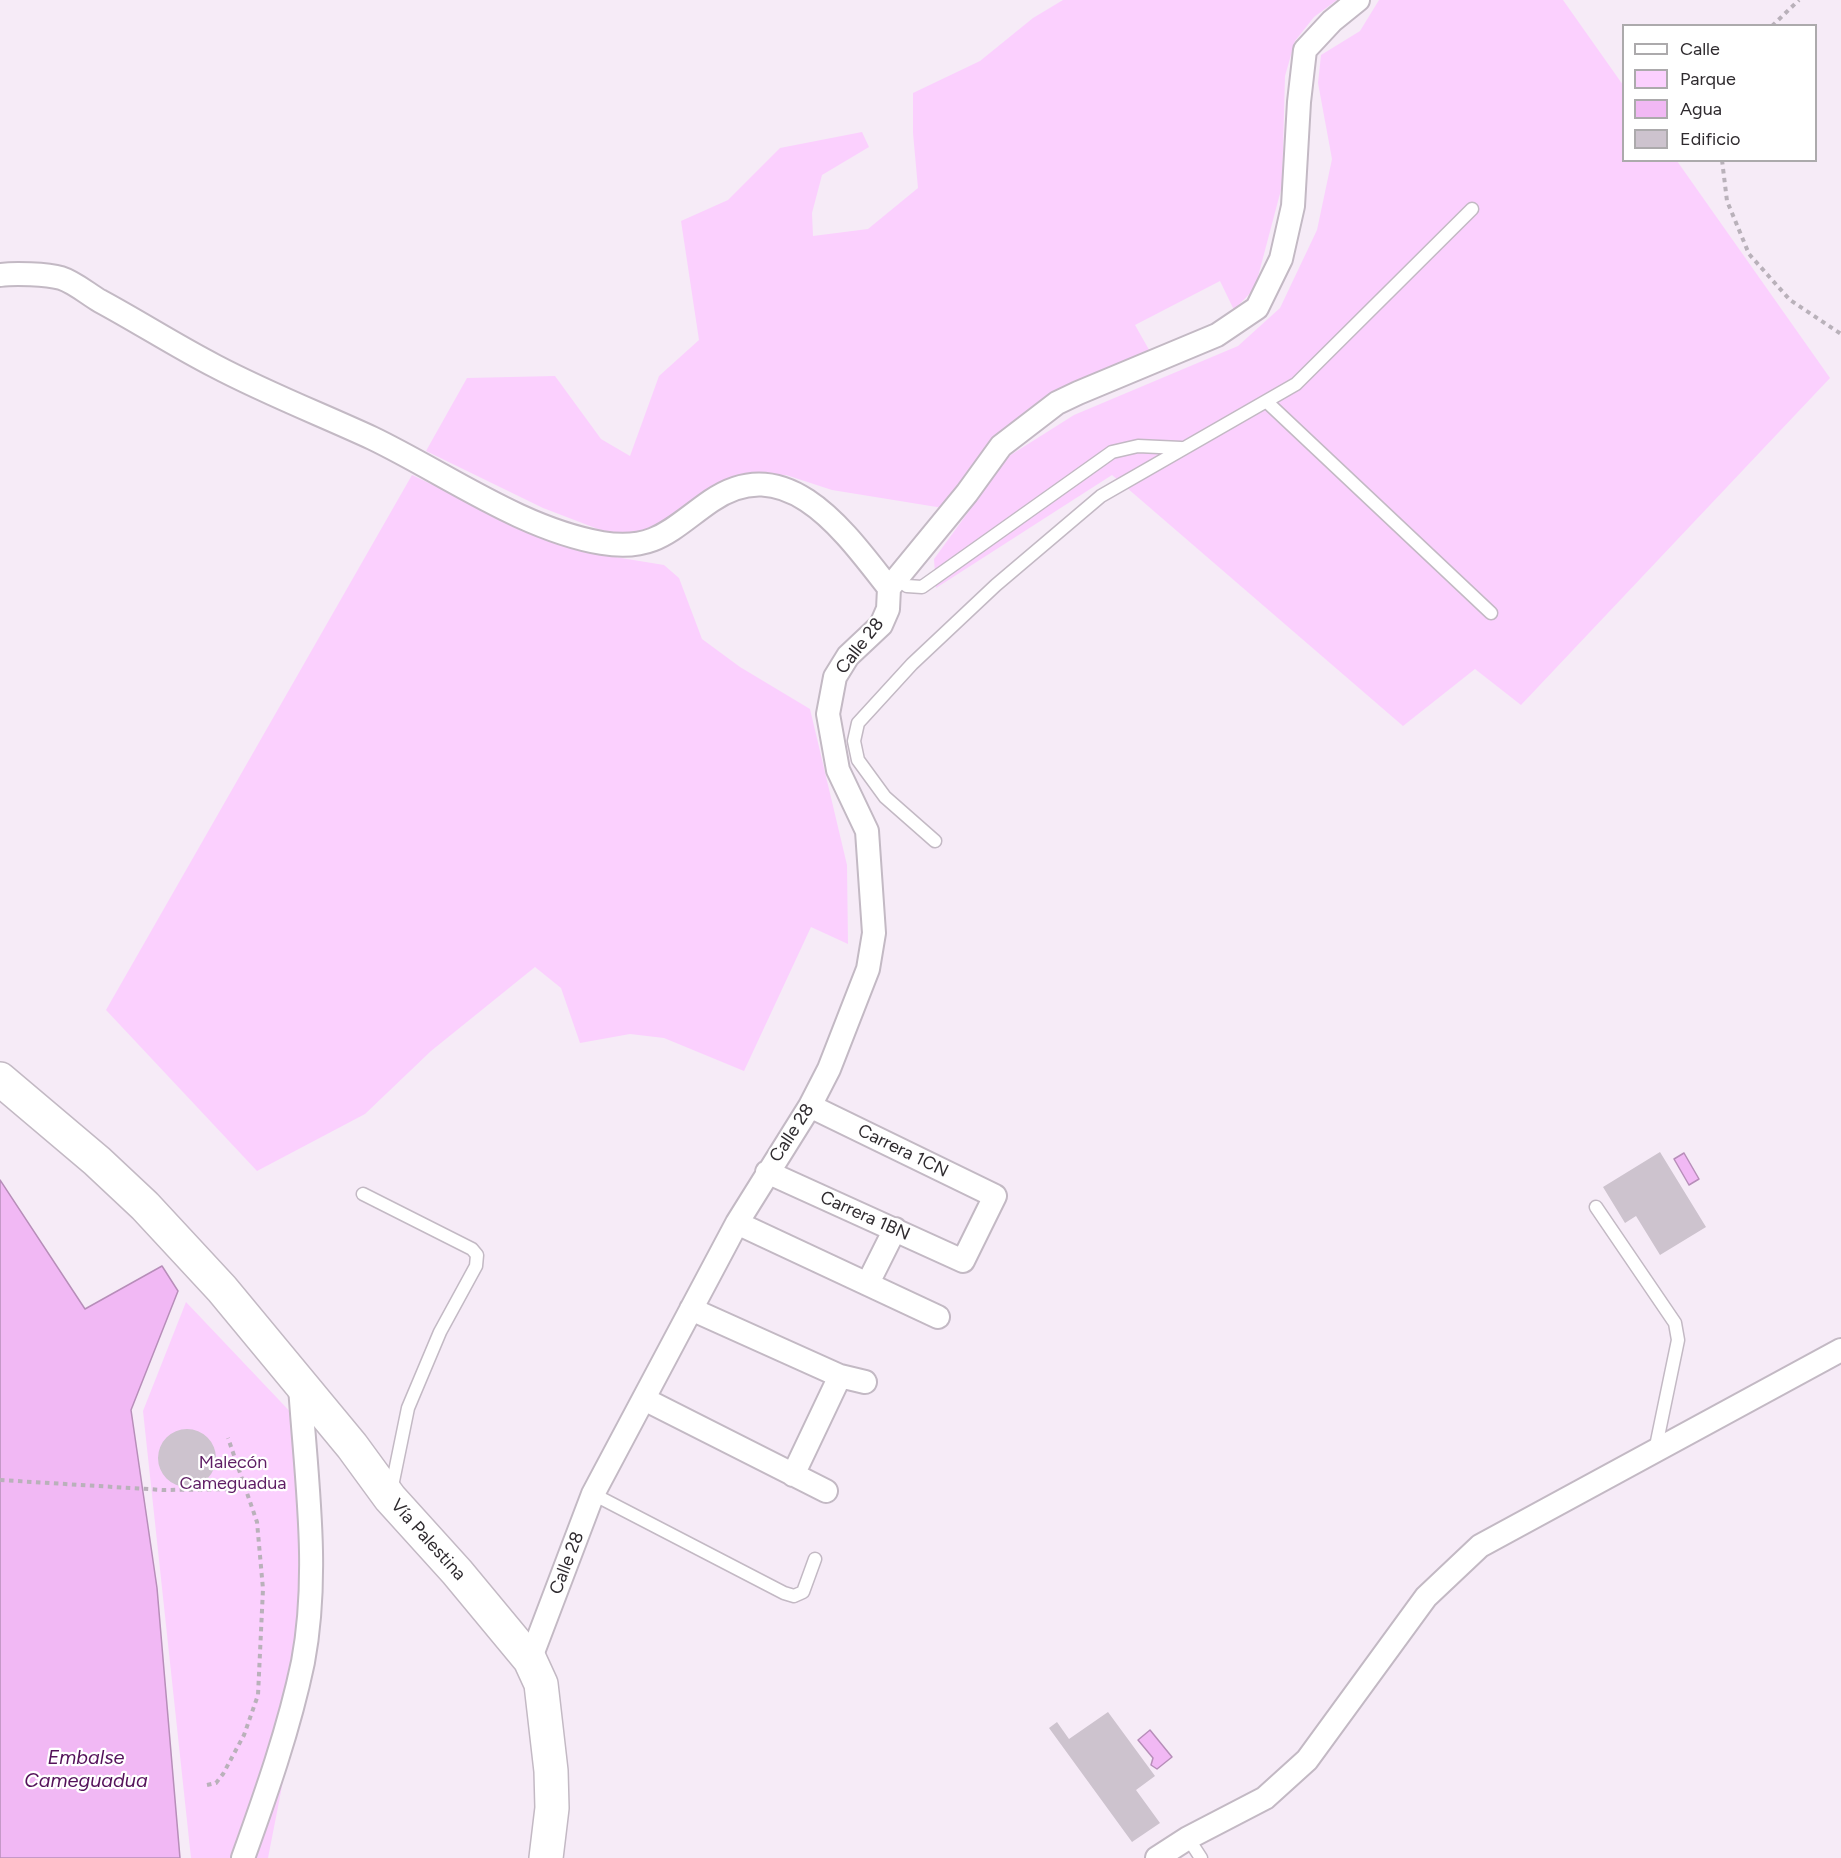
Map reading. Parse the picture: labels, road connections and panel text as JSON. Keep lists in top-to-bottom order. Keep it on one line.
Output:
{"streets":{"main road":["Vía Palestina"],"street":["Calle 28","Carrera 1CN","Carrera 1BN"]},"crossings":[["Calle 28","Carrera 1CN"],["Calle 28","Carrera 1BN"],["Calle 28","Vía Palestina"],["Carrera 1CN","Carrera 1BN"]],"water":["Embalse Cameguadua"],"parks":["Malecón Cameguadua"],"legend":["Calle","Parque","Agua","Edificio"]}
